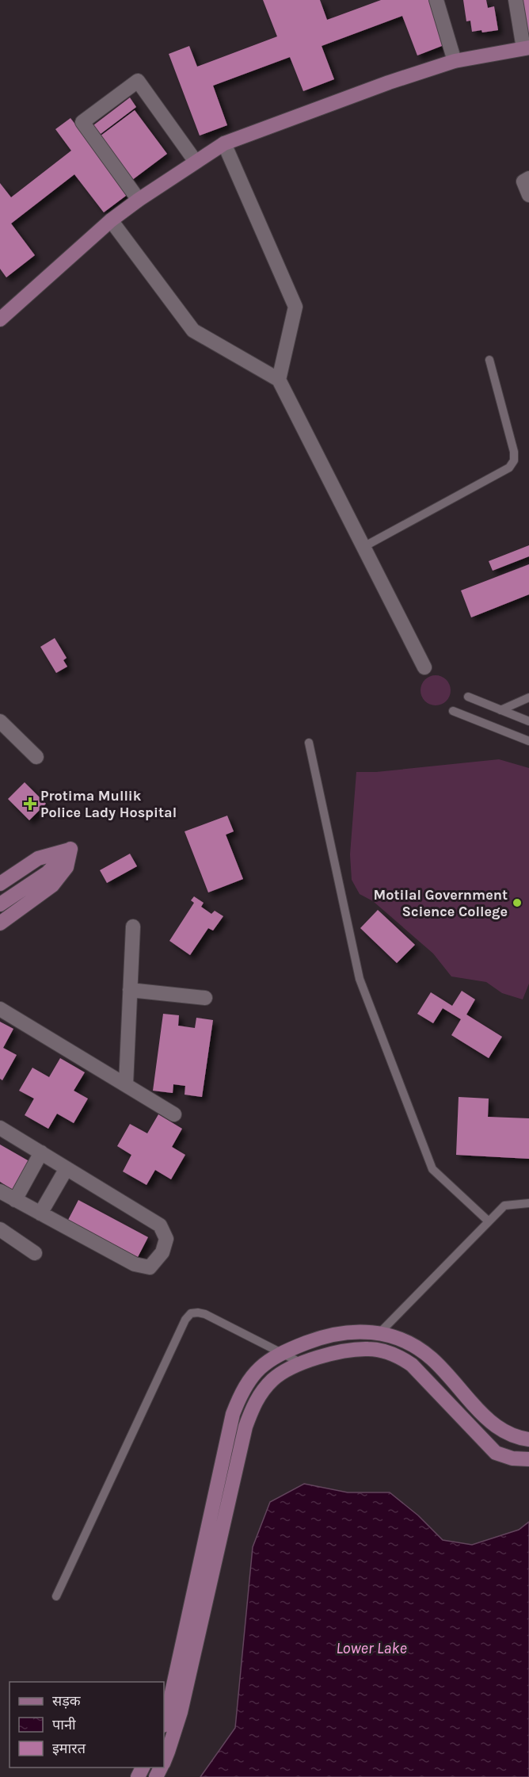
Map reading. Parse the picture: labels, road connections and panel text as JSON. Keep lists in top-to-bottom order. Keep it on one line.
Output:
{"water":["Lower Lake"],"places":{"health":["Protima Mullik Police Lady Hospital"],"other":["Motilal Government Science College"]},"legend":["सड़क","पानी","इमारत"]}
